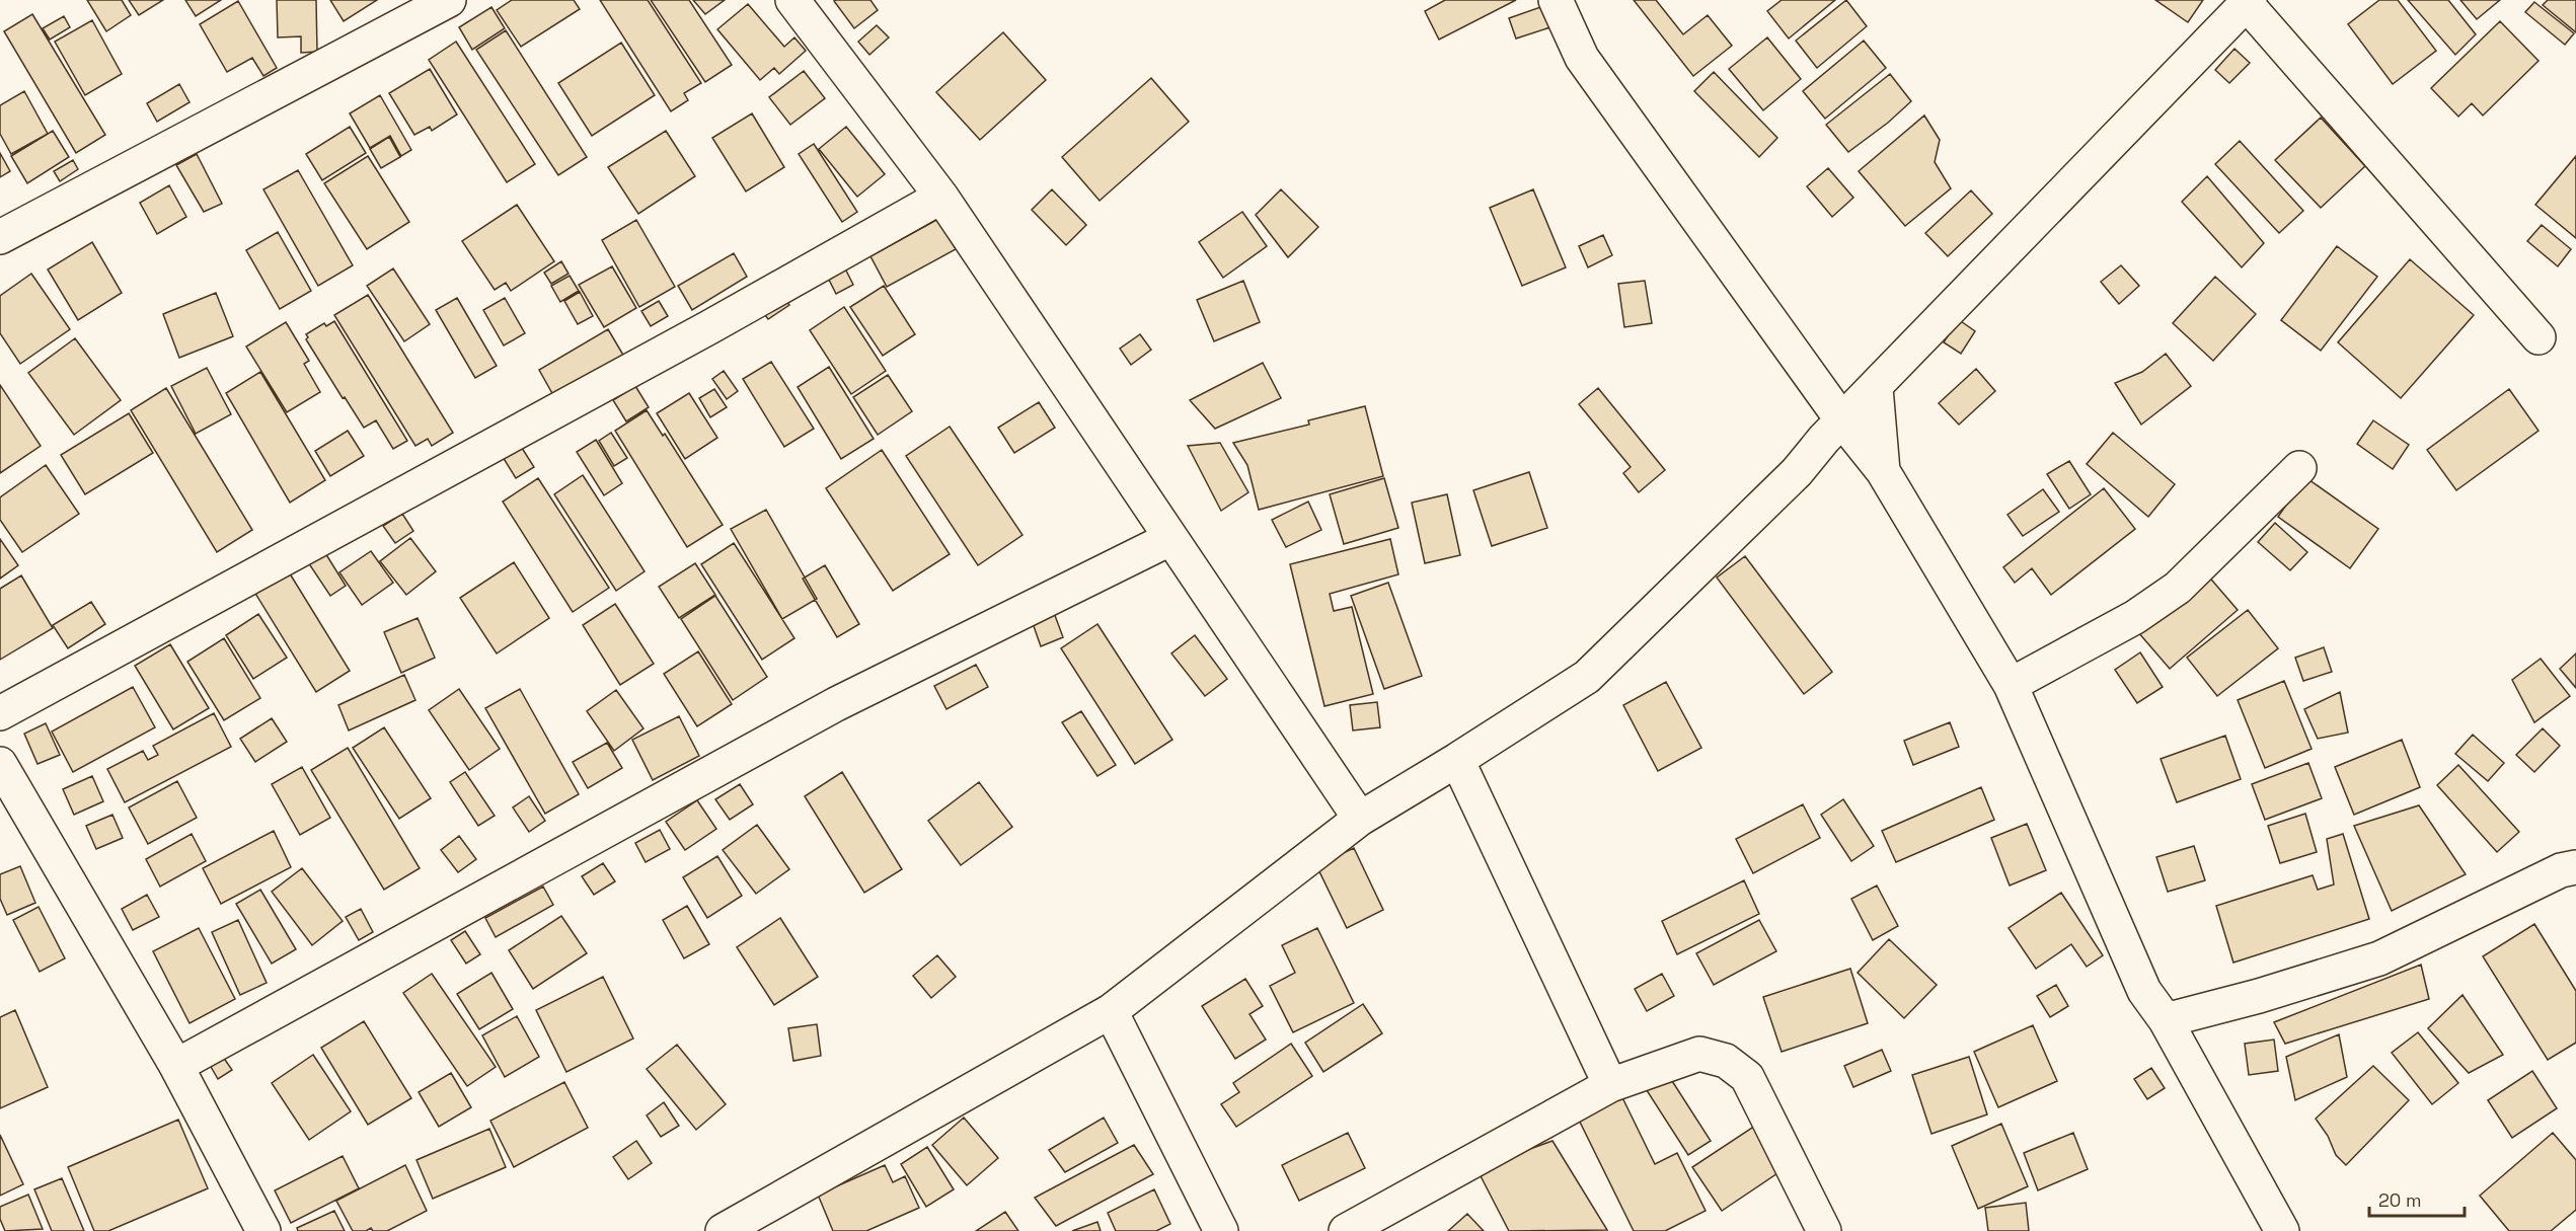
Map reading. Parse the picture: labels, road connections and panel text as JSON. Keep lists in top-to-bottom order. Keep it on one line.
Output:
{"scale_bar":"20 m"}
